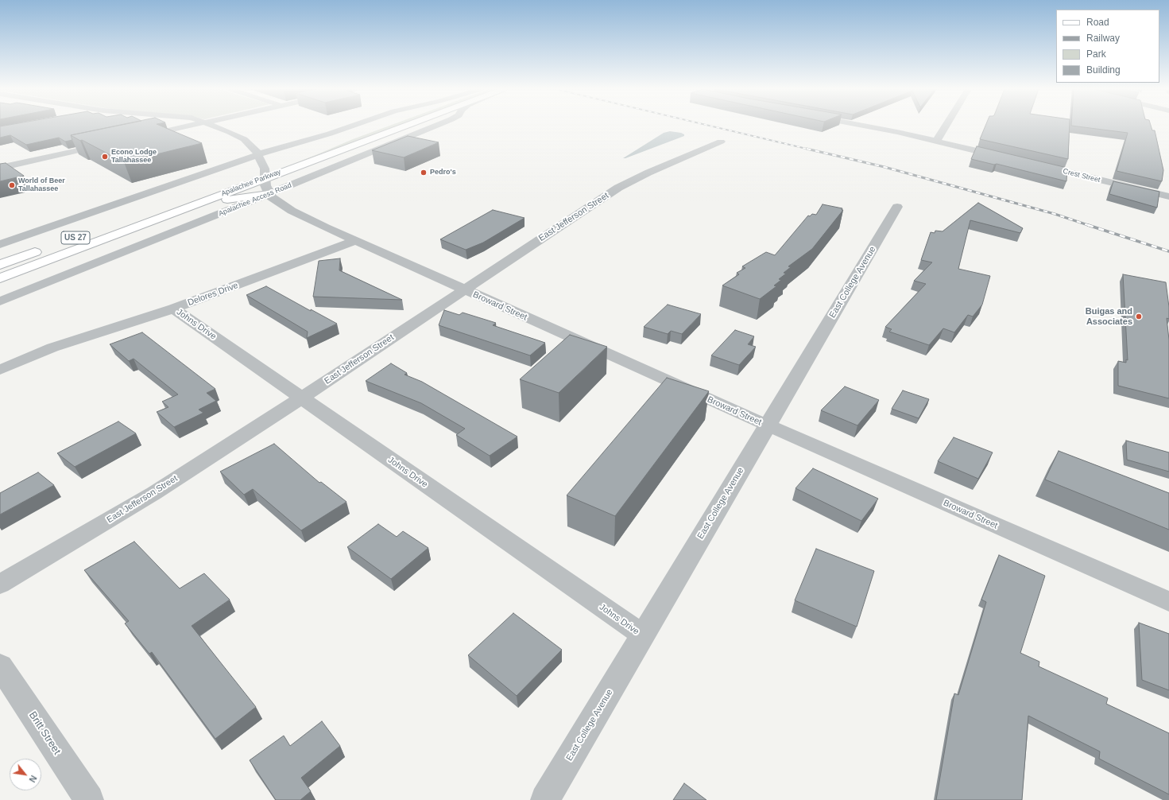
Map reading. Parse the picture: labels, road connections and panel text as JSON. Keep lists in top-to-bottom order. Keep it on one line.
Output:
{"streets":{"main road":["Apalachee Parkway","US 27"],"street":["Crest Street","Apalachee Access Road","East Jefferson Street","East College Avenue","Delores Drive","Broward Street","Johns Drive","Britt Street"]},"crossings":[["Apalachee Access Road","Broward Street"],["East Jefferson Street","Broward Street"],["East Jefferson Street","Johns Drive"],["East College Avenue","Broward Street"],["East College Avenue","Johns Drive"],["Delores Drive","Broward Street"],["Delores Drive","Johns Drive"]],"places":["Econo Lodge Tallahassee","Pedro's","World of Beer Tallahassee","Buigas and Associates"],"legend":["Road","Railway","Park","Building"],"north":"bottom right"}
